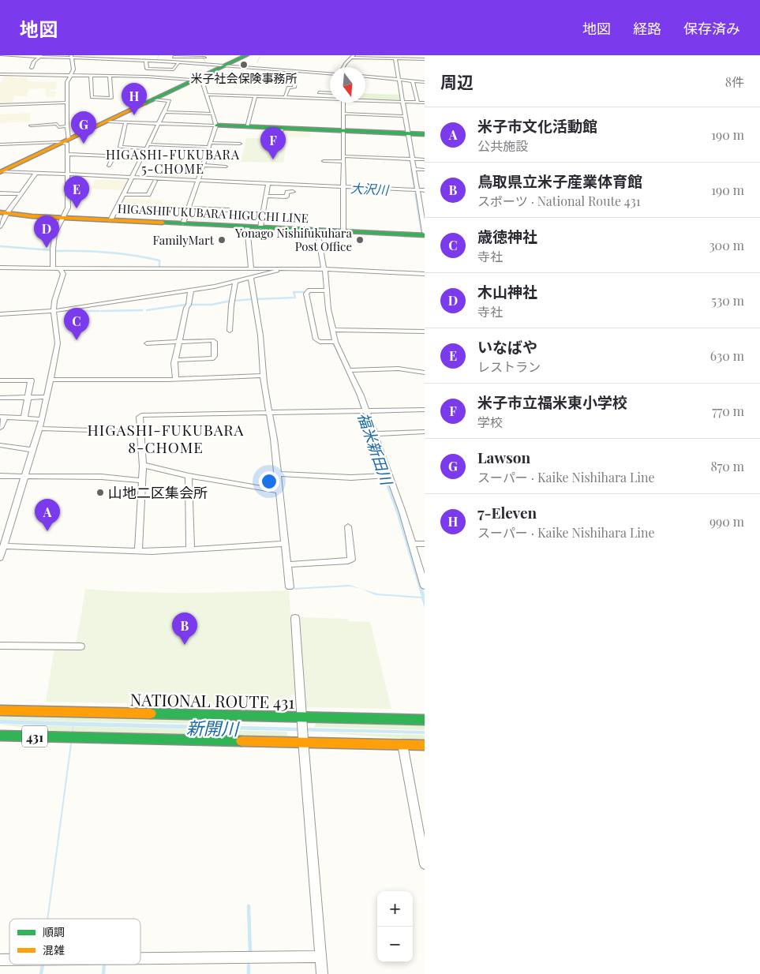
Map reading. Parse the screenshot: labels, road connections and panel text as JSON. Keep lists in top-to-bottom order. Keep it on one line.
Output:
{"streets":{"main road":["HIGASHIFUKUBARA HIGUCHI LINE","NATIONAL ROUTE 431","431"]},"districts":["HIGASHI-FUKUBARA 5-CHOME","HIGASHI-FUKUBARA 8-CHOME"],"water":["大沢川","福米新田川","新開川"],"places":["米子社会保険事務所","FamilyMart","Yonago Nishifukuhara Post Office","山地二区集会所"],"legend":["順調","混雑"],"north":"bottom","page":{"header":"地図","nav":["地図","経路","保存済み"],"heading":["周辺","8件"],"pins":["H","G","F","E","D","C","A","B"],"list":[{"mark":"A","name":"米子市文化活動館","note":"公共施設","value":"190 m"},{"mark":"B","name":"鳥取県立米子産業体育館","note":"スポーツ · National Route 431","value":"190 m"},{"mark":"C","name":"歳徳神社","note":"寺社","value":"300 m"},{"mark":"D","name":"木山神社","note":"寺社","value":"530 m"},{"mark":"E","name":"いなばや","note":"レストラン","value":"630 m"},{"mark":"F","name":"米子市立福米東小学校","note":"学校","value":"770 m"},{"mark":"G","name":"Lawson","note":"スーパー · Kaike Nishihara Line","value":"870 m"},{"mark":"H","name":"7-Eleven","note":"スーパー · Kaike Nishihara Line","value":"990 m"}],"map_buttons":["+","−"]}}
